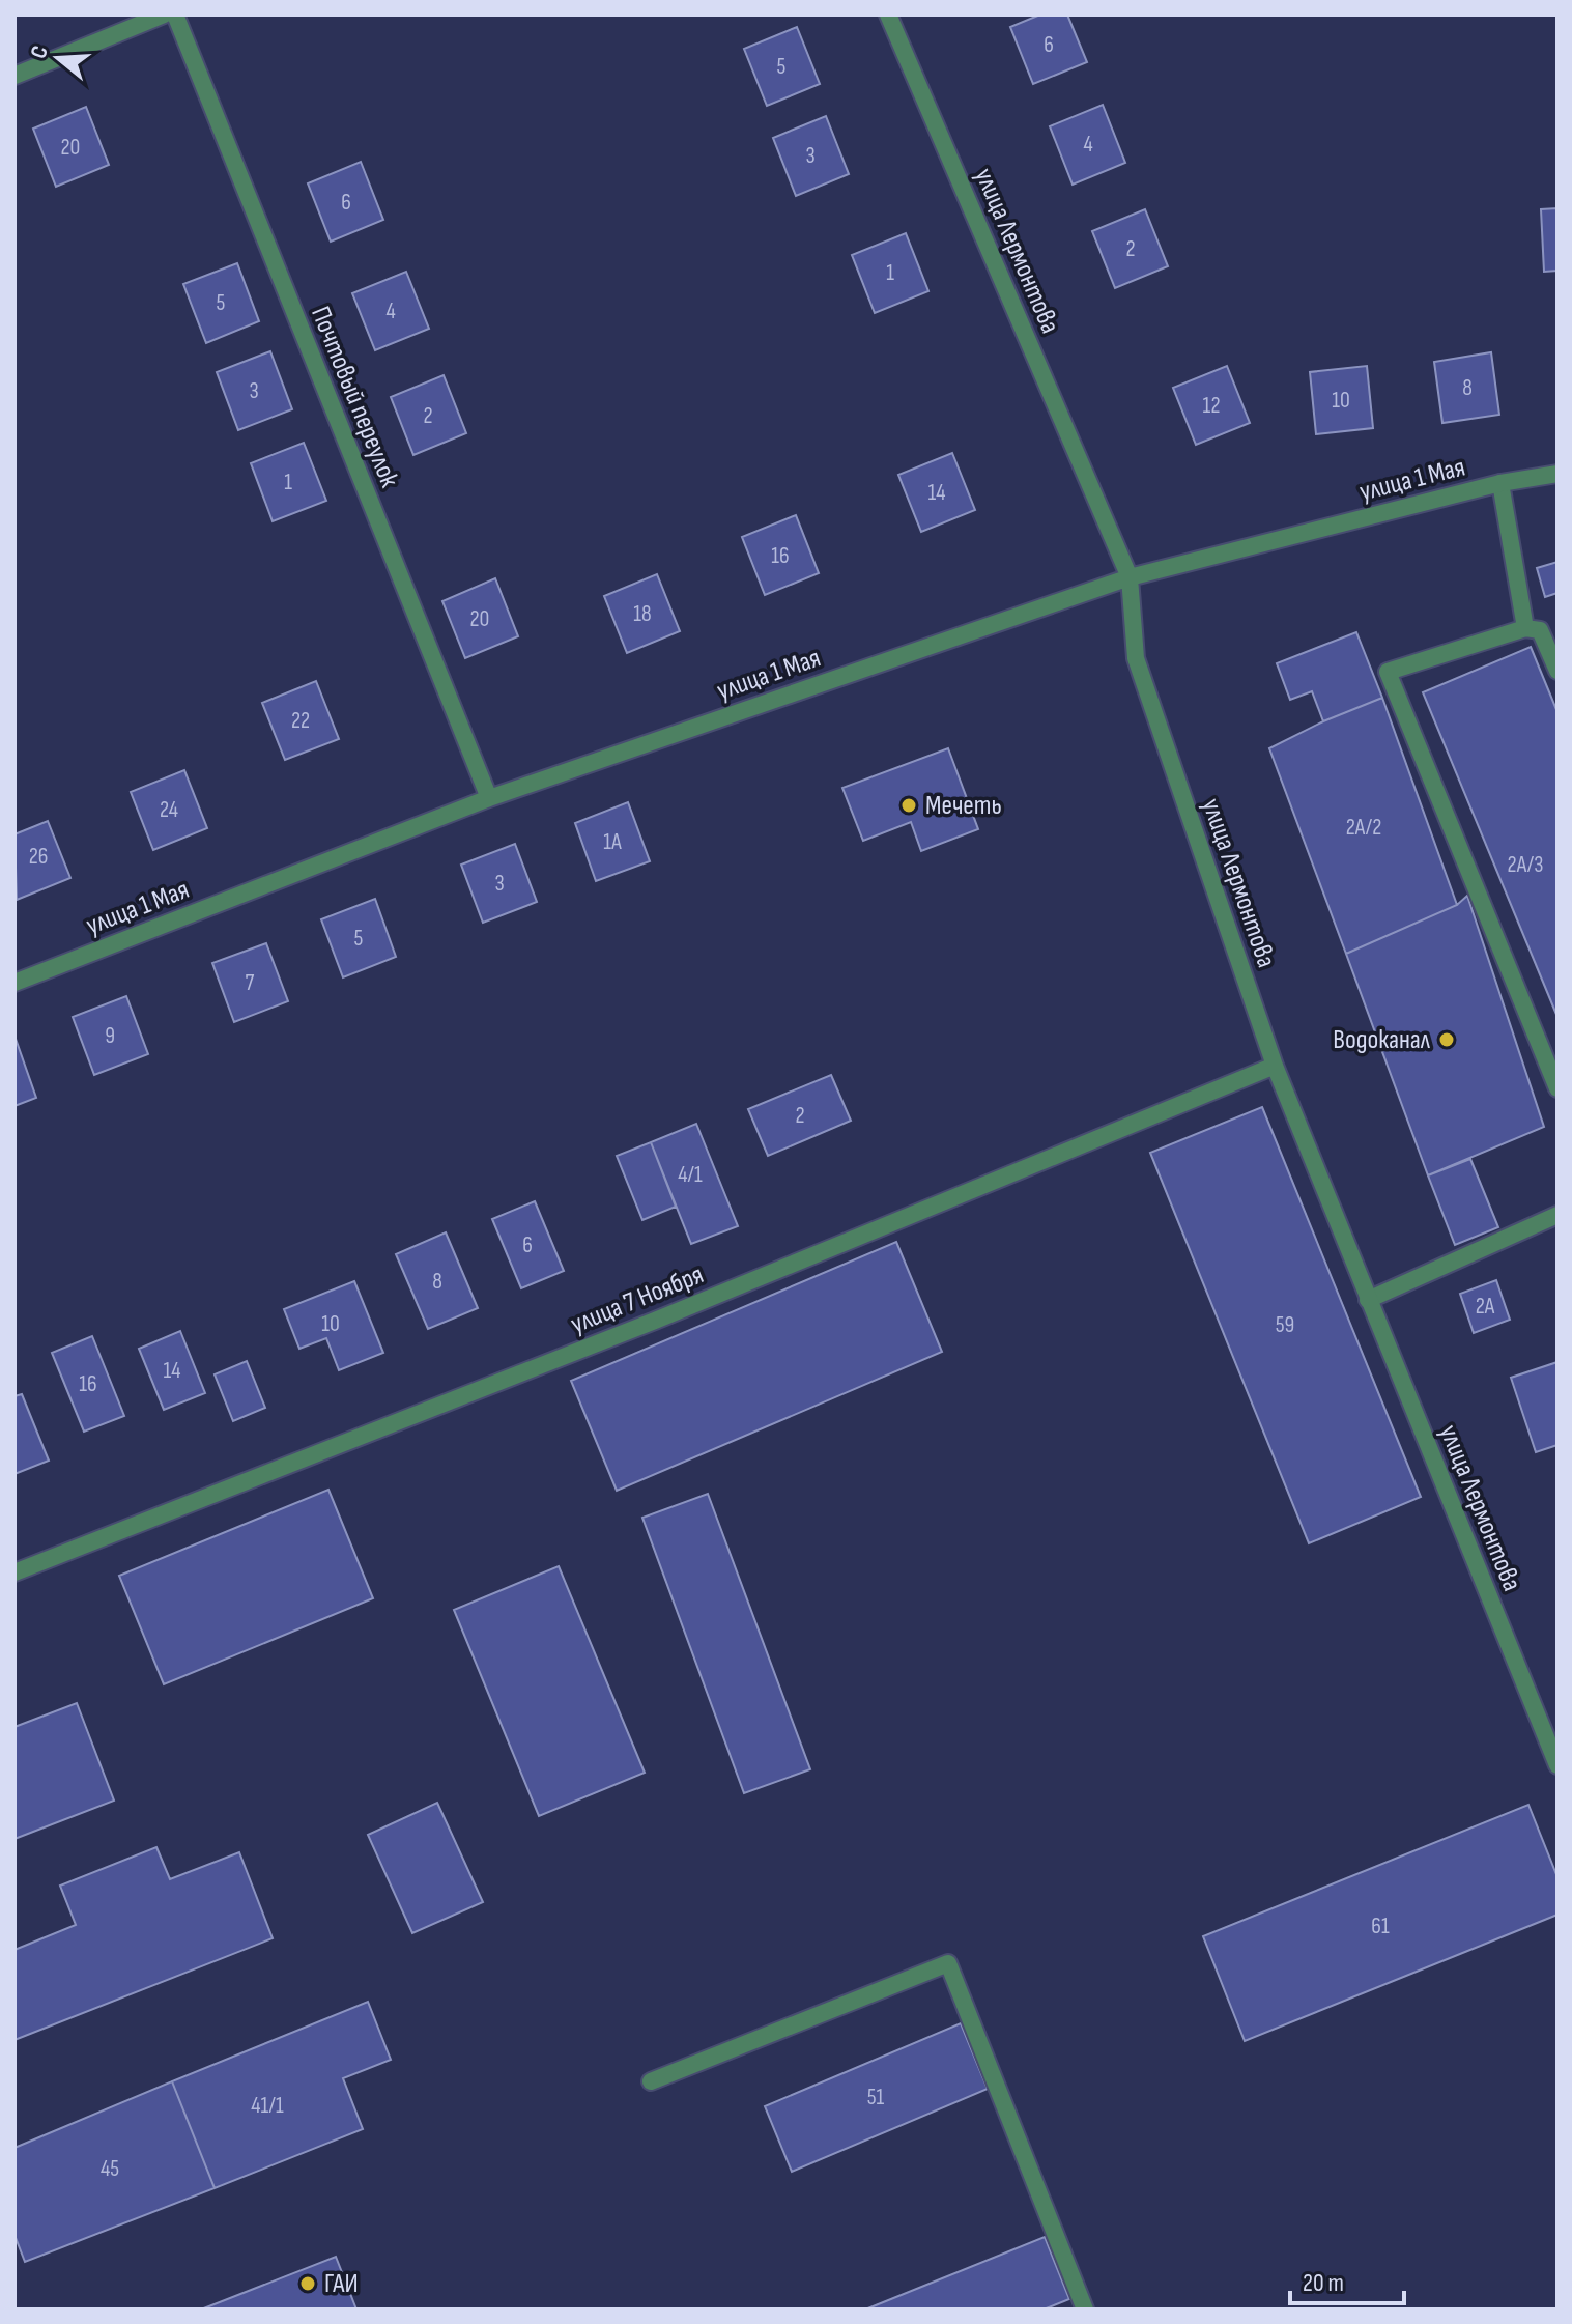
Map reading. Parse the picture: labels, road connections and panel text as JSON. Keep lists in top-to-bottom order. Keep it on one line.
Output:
{"streets":{"street":["улица Лермонтова","Почтовый переулок","улица 1 Мая","улица 7 Ноября"]},"crossings":[["улица Лермонтова","улица 1 Мая"],["улица Лермонтова","улица 7 Ноября"],["Почтовый переулок","улица 1 Мая"]],"places":["Мечеть","Водоканал","ГАИ"],"house_numbers":["6","5","4","20","3","6","2","1","5","4","8","3","10","12","2","1","14","16","18","20","22","24","2А/2","1А","26","2А/3","3","5","7","9","2","4/1","6","8","2А","10","59","14","16","61","51","41/1","45"],"scale_bar":"20 m","north":"left"}
